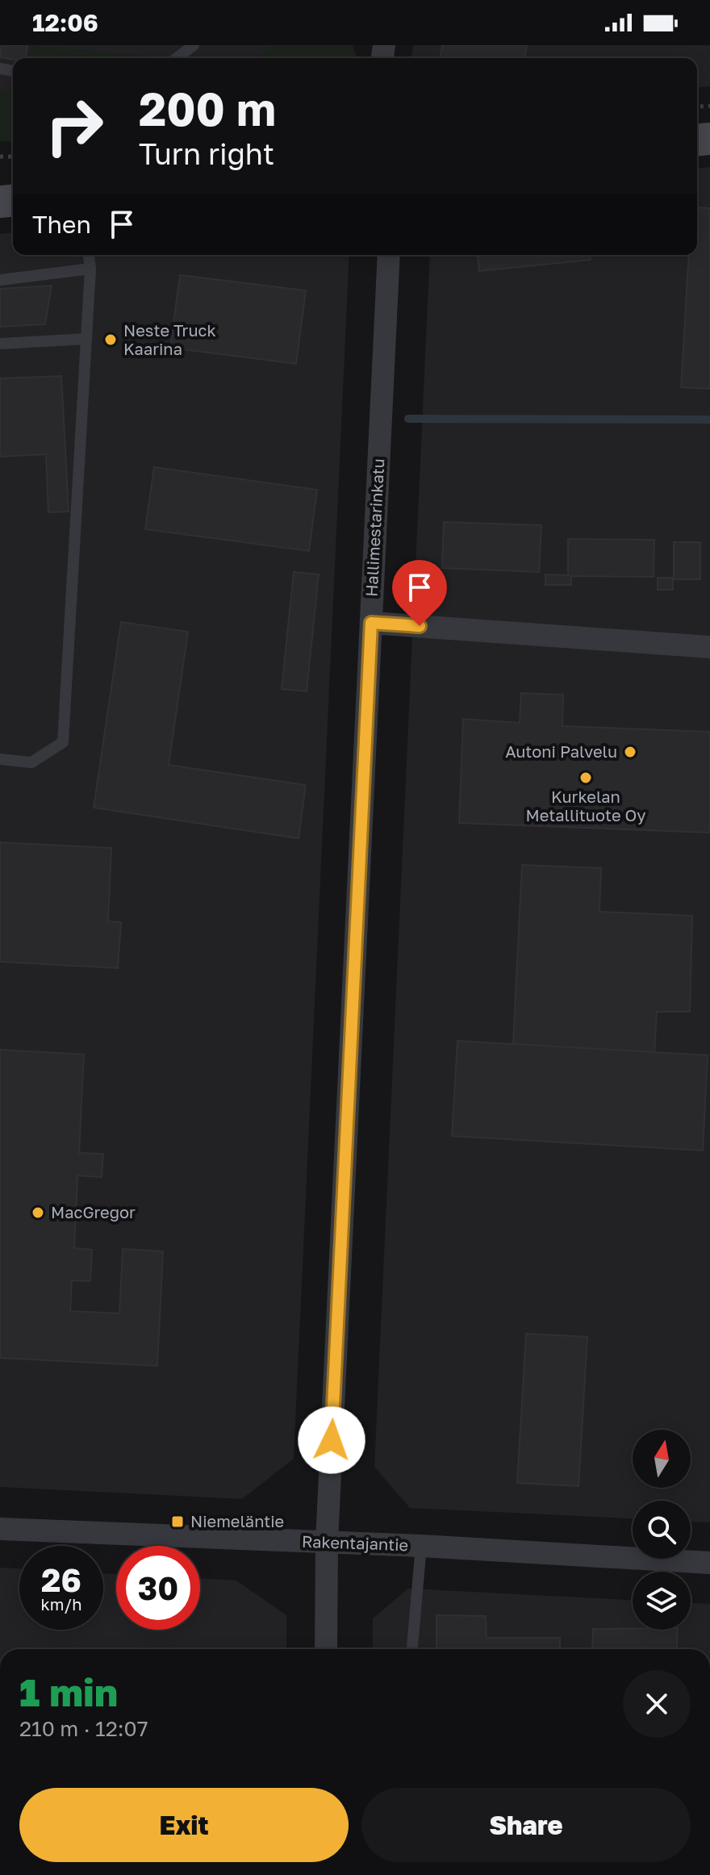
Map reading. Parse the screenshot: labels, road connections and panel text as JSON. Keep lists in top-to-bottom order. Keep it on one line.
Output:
{"streets":{"street":["Hallimestarinkatu","Rakentajantie"]},"crossings":[["Hallimestarinkatu","Rakentajantie"]],"places":{"other":["Neste Truck Kaarina","Autoni Palvelu","Kurkelan Metallituote Oy","MacGregor"],"transit":["Niemeläntie"]},"north":"top","page":{"status":"12:06","turn":["200 m","Turn right"],"then":"Then","speed":"26 km/h","limit":"30","heading":["1 min","210 m · 12:07"],"buttons":["Exit","Share"]}}
